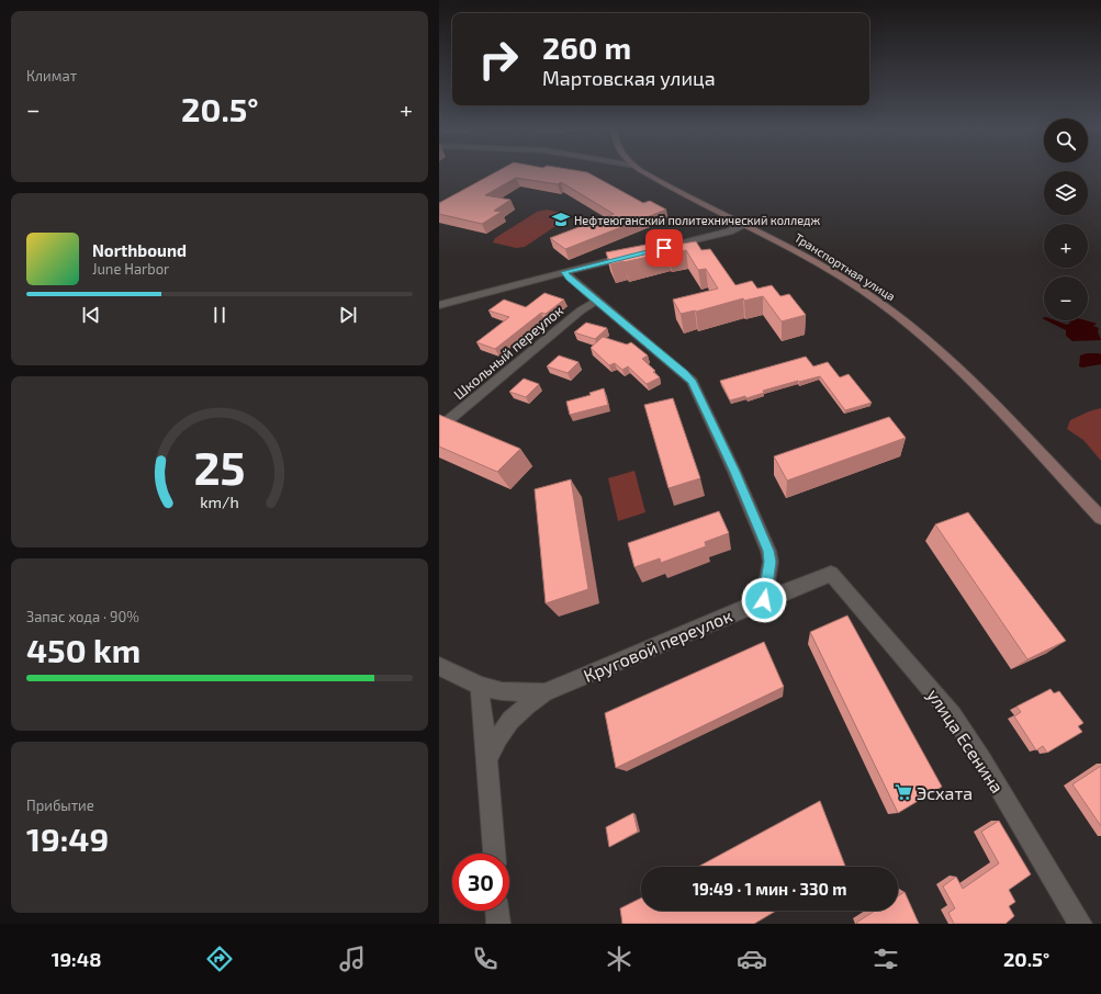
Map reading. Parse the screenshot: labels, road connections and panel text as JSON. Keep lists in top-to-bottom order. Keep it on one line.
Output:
{"streets":{"street":["Транспортная улица","Школьный переулок","Круговой переулок","улица Есенина"]},"crossings":[["Круговой переулок","улица Есенина"]],"places":{"school or university":["Нефтеюганский политехнический колледж"],"supermarket":["Эсхата"]},"page":{"tile":["Климат",["Запас хода · 90%","450 km"],["Прибытие","19:49"]],"turn":["260 m","Мартовская улица"],"heat":["−","20.5°","+"],"map_buttons":["+","−"],"song":["Northbound","June Harbor"],"limit":"30","trip":"19:49 · 1 мин · 330 m","tabs":["19:48","20.5°"],"gauge":["25","km/h"]}}
